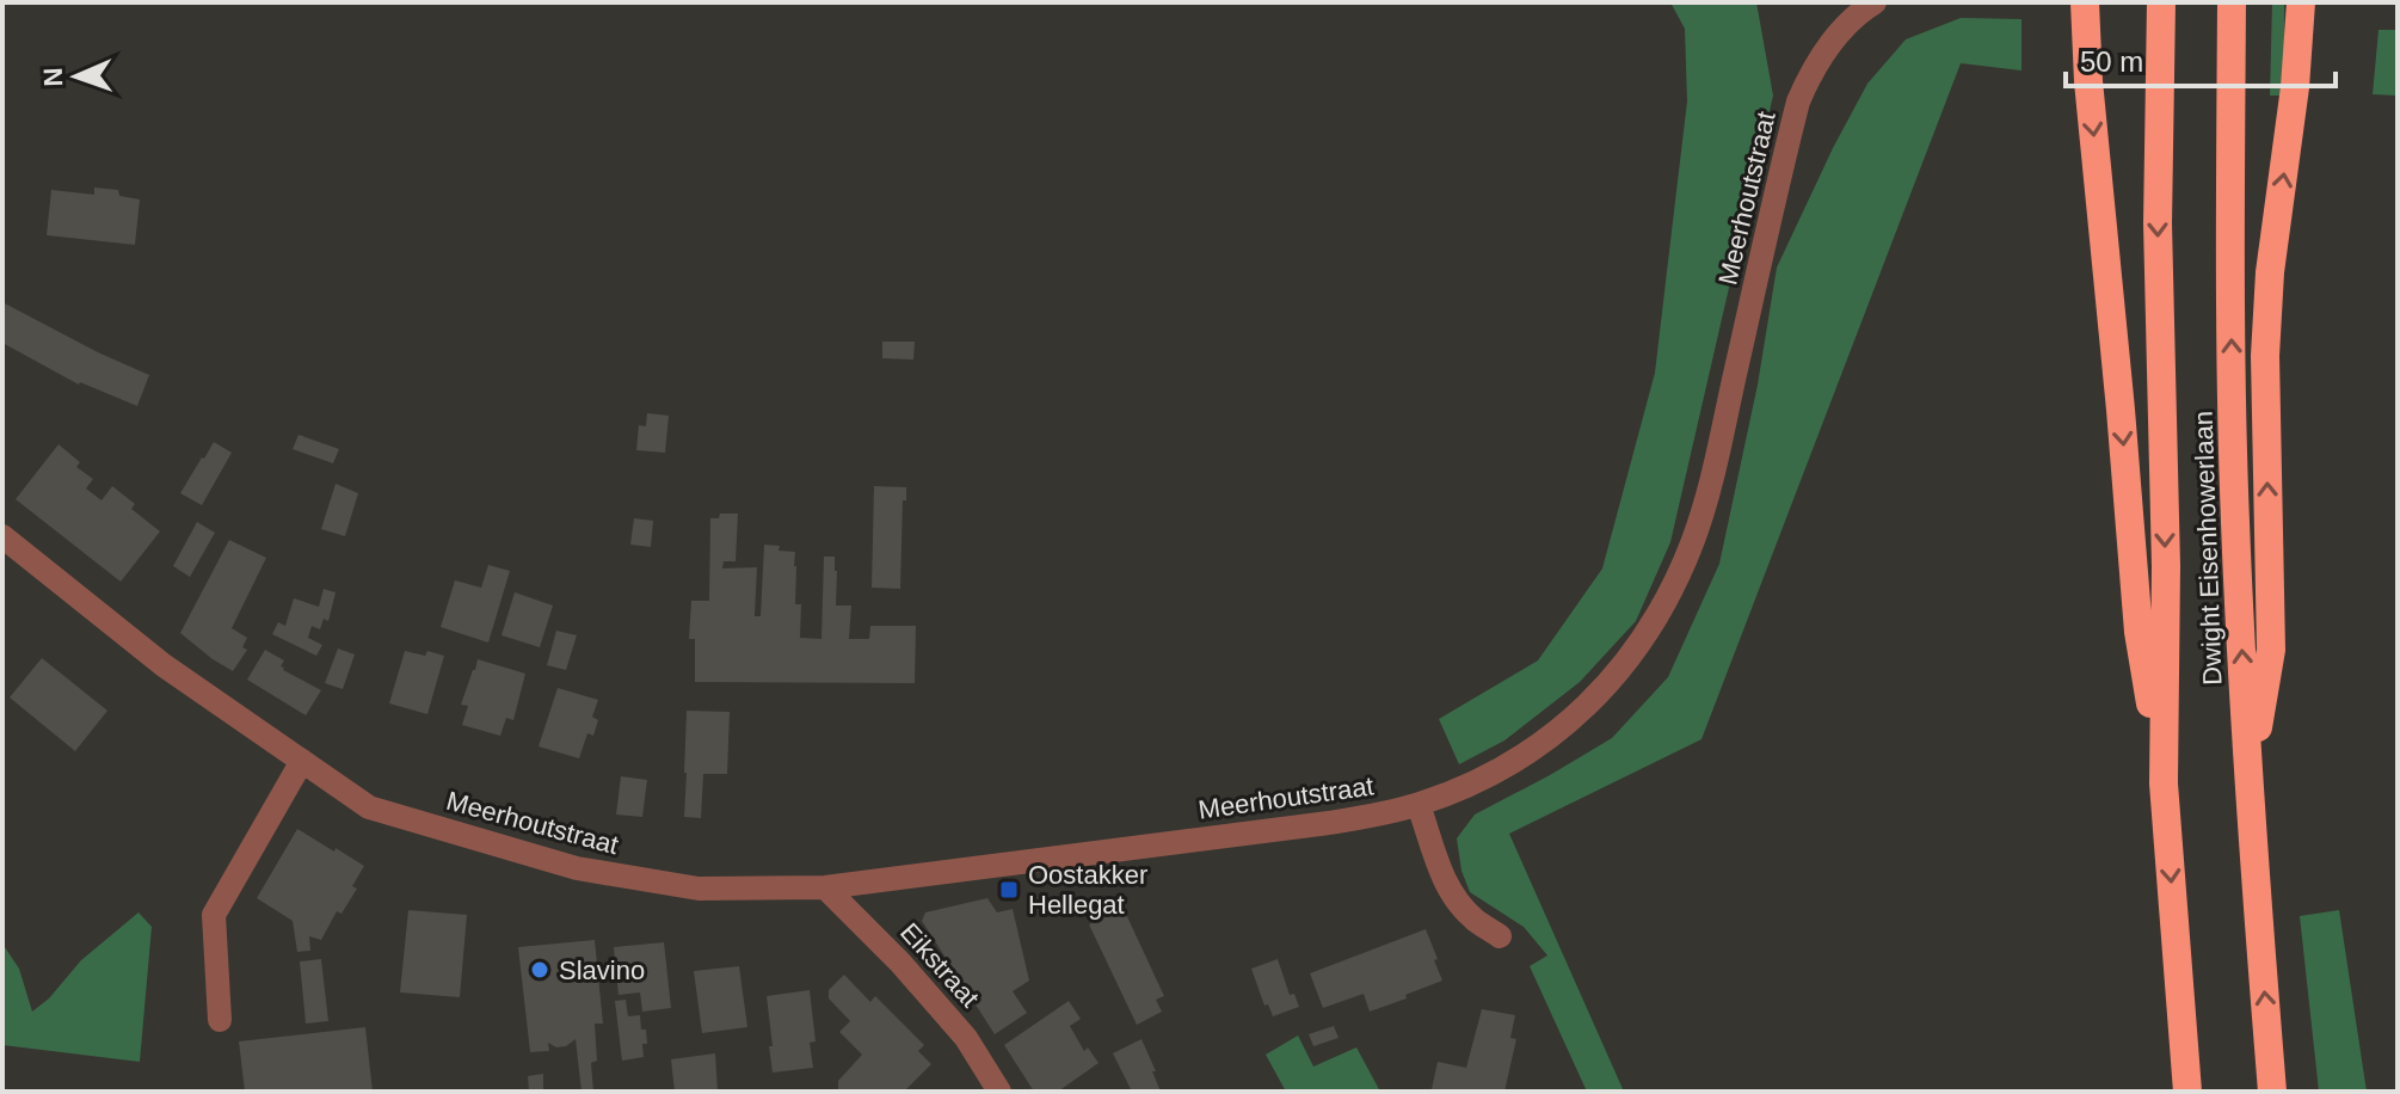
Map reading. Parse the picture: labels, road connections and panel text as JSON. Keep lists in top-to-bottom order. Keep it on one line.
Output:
{"streets":{"highway":["Dwight Eisenhowerlaan"],"street":["Meerhoutstraat","Eikstraat"]},"crossings":[["Meerhoutstraat","Eikstraat"]],"places":{"transit":["Oostakker Hellegat"],"other":["Slavino"]},"scale_bar":"50 m","north":"left"}
